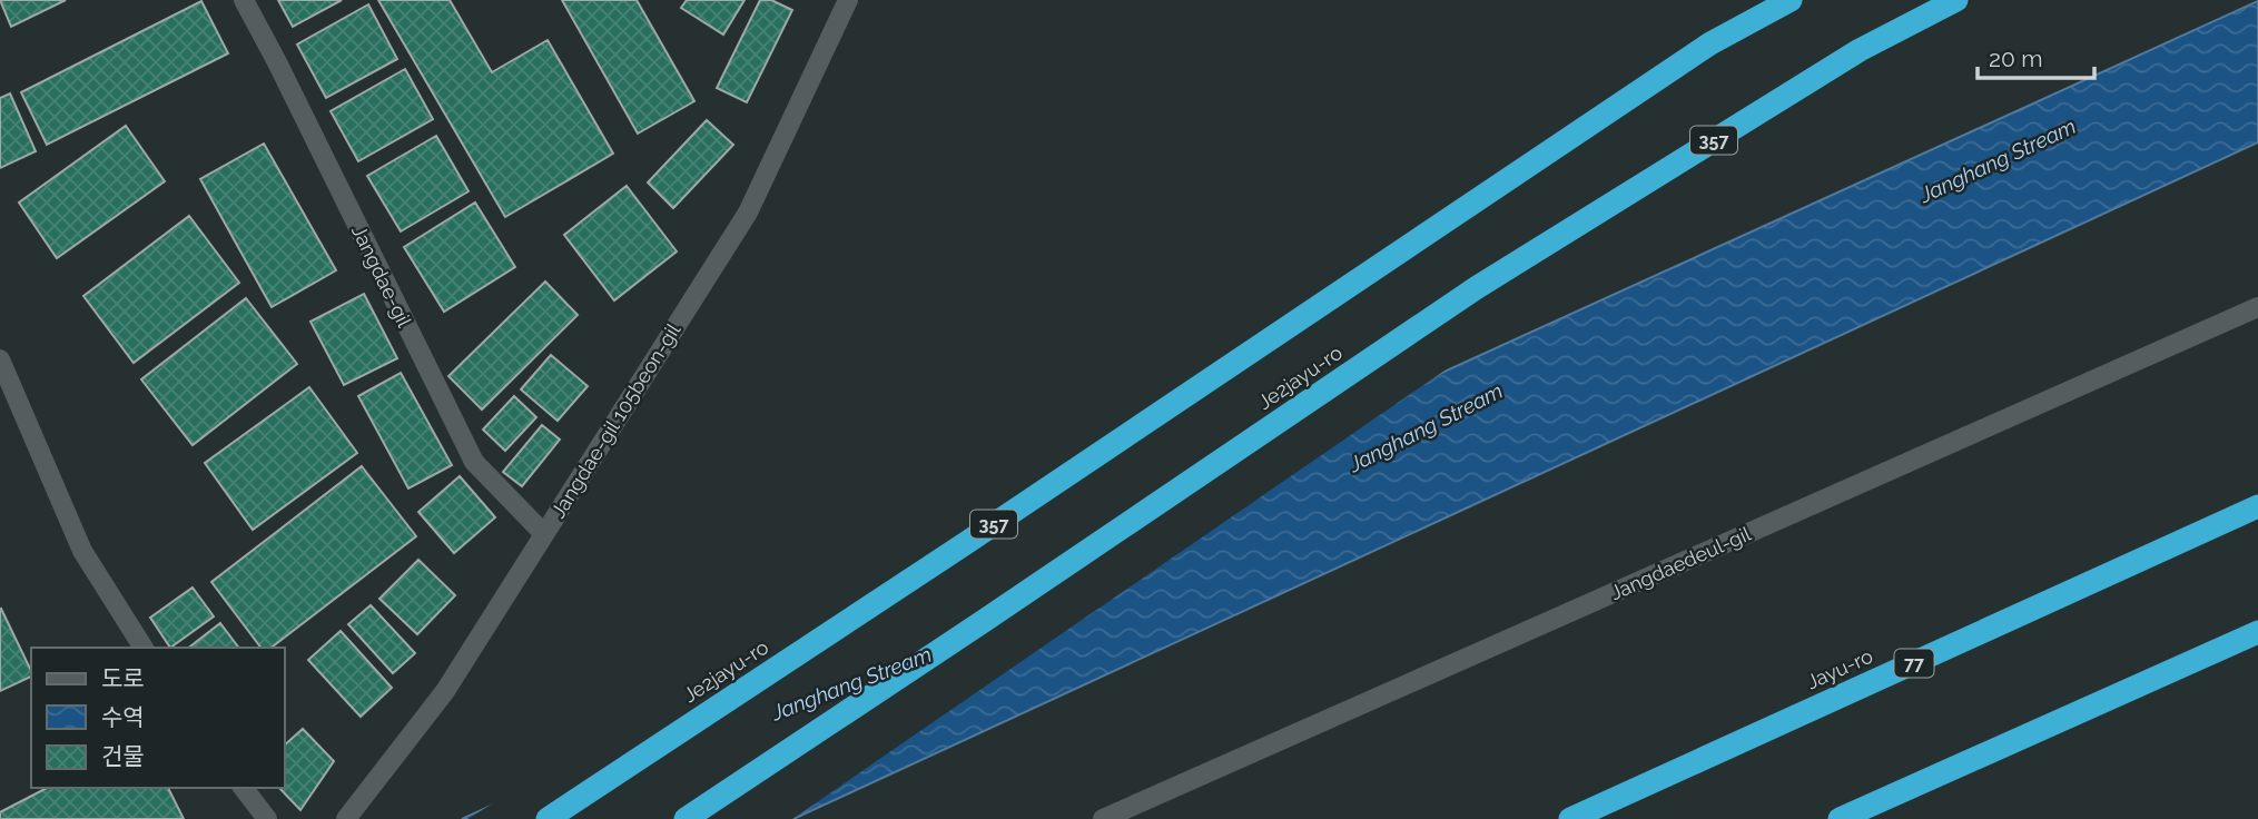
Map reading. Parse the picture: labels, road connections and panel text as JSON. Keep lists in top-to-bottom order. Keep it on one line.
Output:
{"streets":{"highway":["357","Je2jayu-ro","77","Jayu-ro"],"street":["Jangdae-gil","Jangdae-gil 105beon-gil","Jangdaedeul-gil"]},"crossings":[["Jangdae-gil","Jangdae-gil 105beon-gil"]],"water":["Janghang Stream"],"legend":["도로","수역","건물"],"scale_bar":"20 m"}
